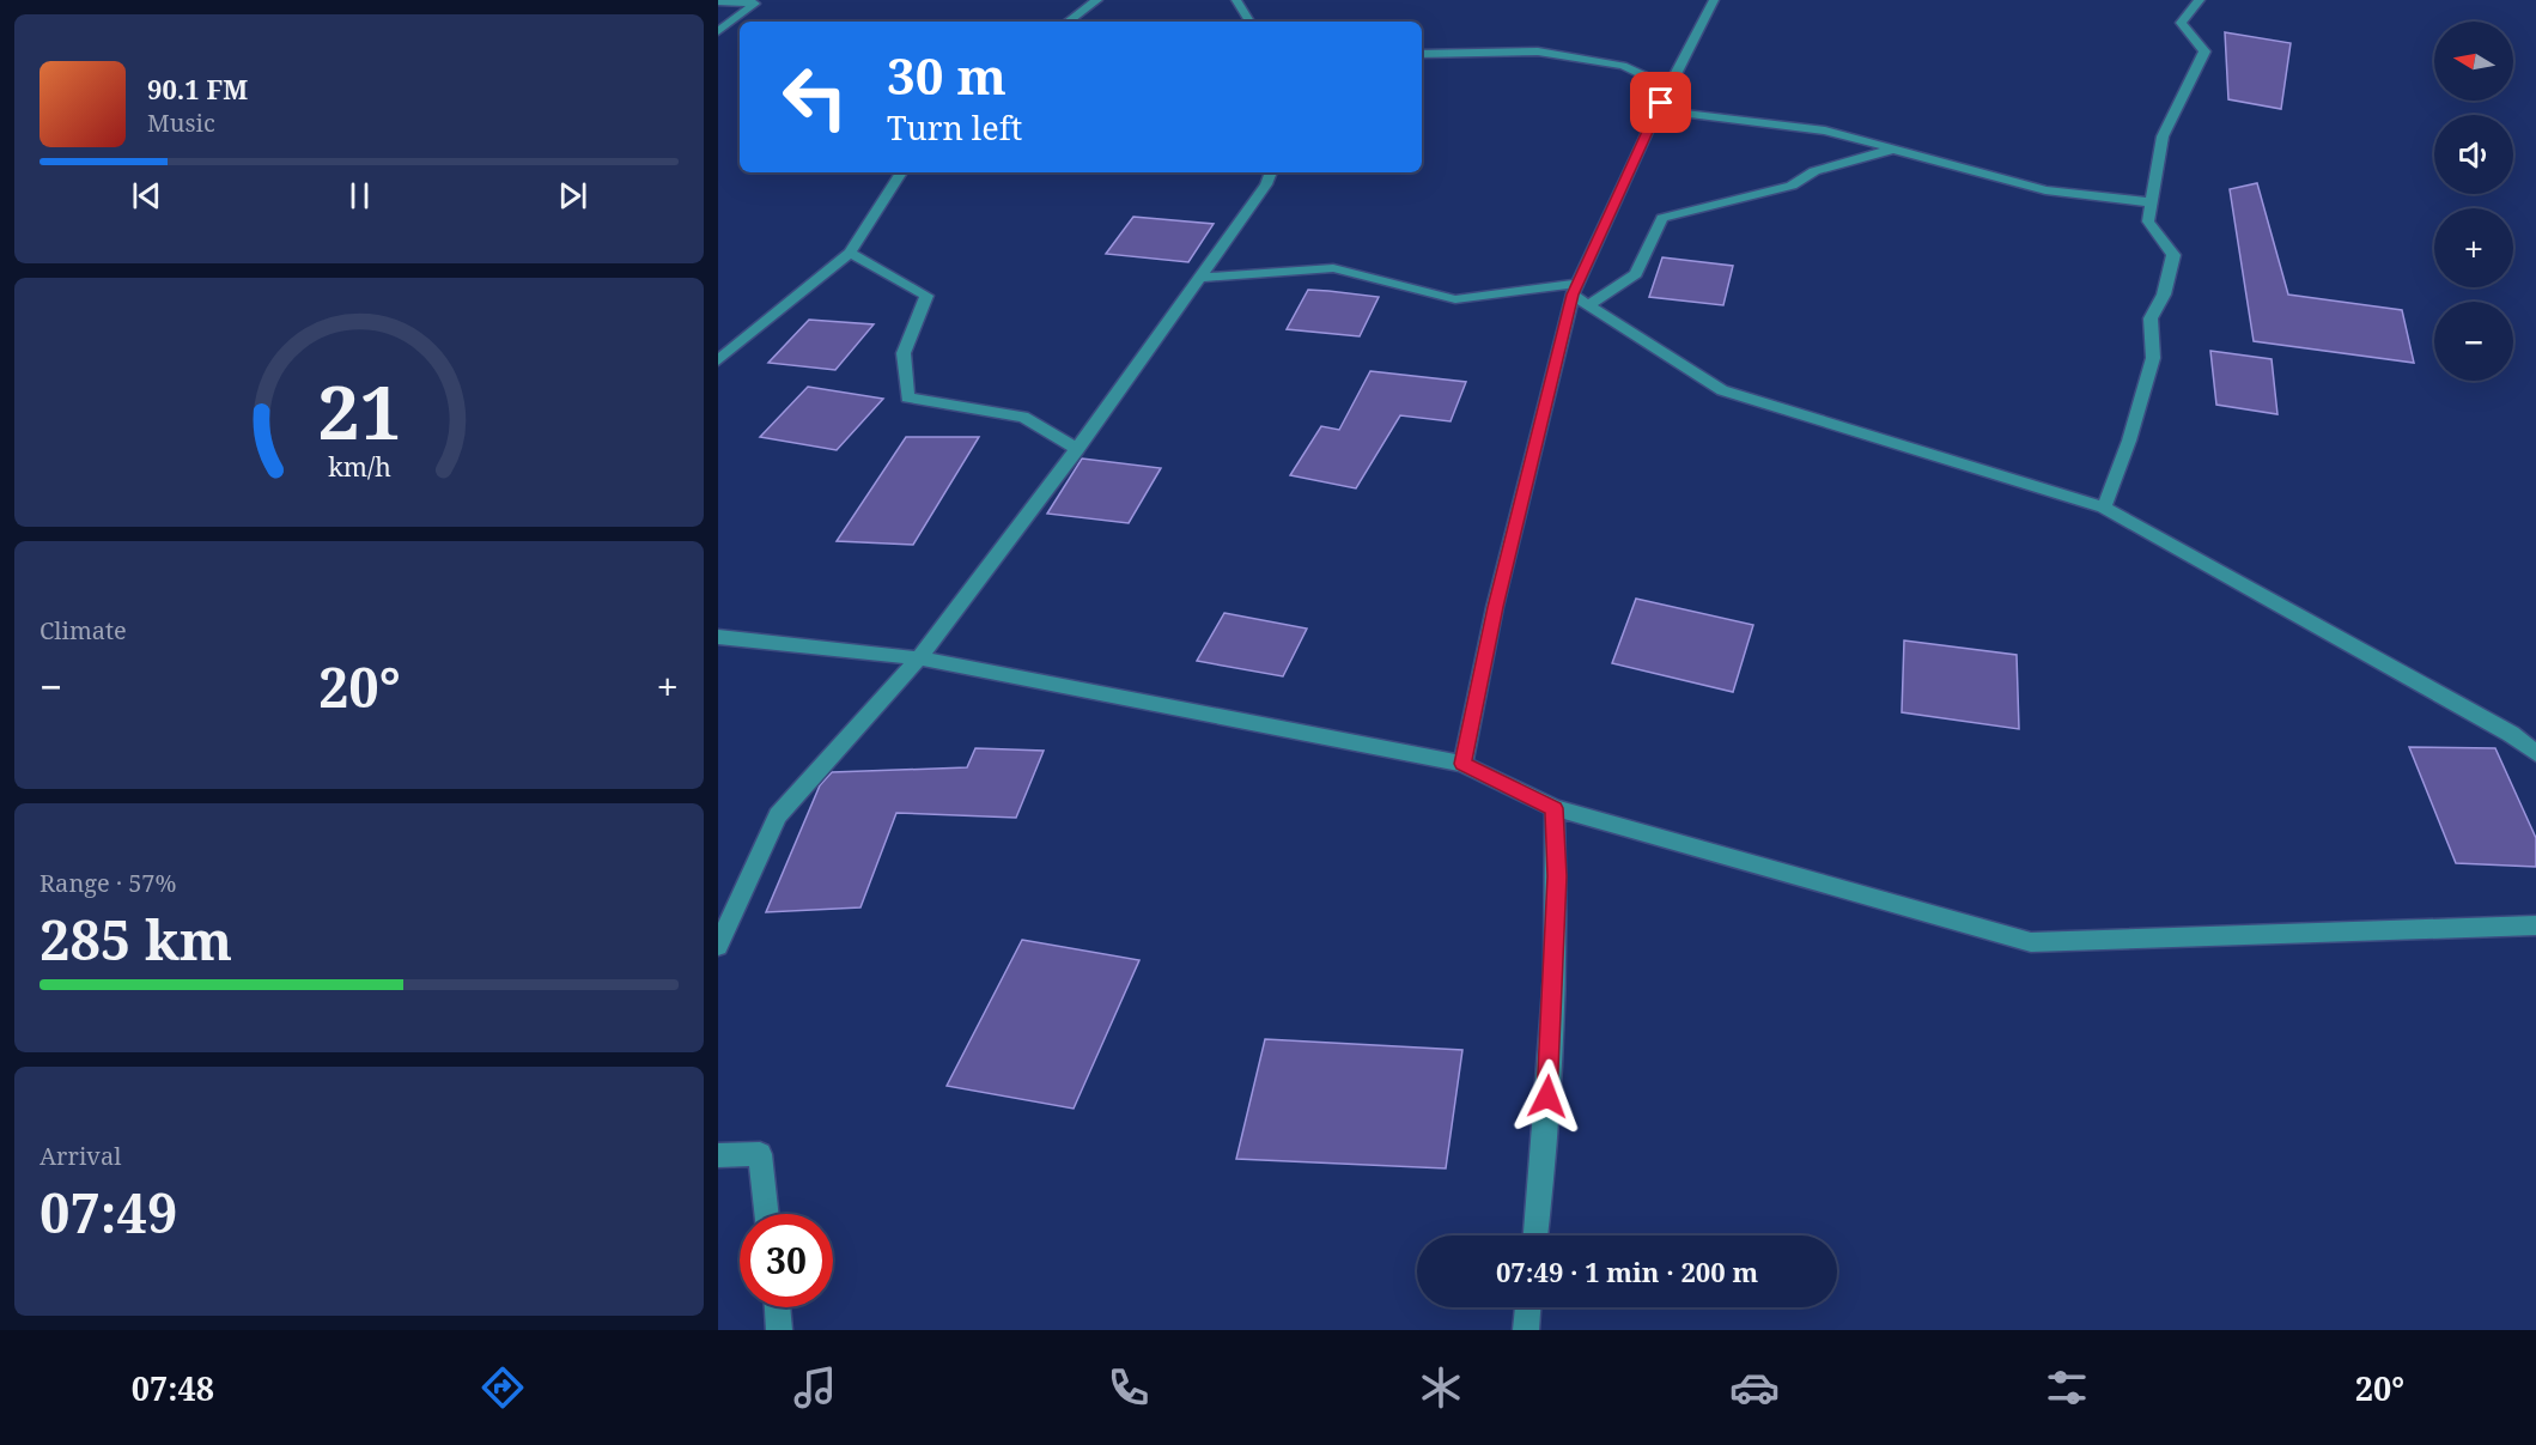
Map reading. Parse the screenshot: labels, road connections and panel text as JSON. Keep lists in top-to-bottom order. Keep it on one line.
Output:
{"north":"left","page":{"map_buttons":["+","−"],"turn":["30 m","Turn left"],"song":["90.1 FM","Music"],"tile":["Climate",["Range · 57%","285 km"],["Arrival","07:49"]],"heat":["−","20°","+"],"limit":"30","trip":"07:49 · 1 min · 200 m","tabs":["07:48","20°"],"gauge":["21","km/h"]}}
